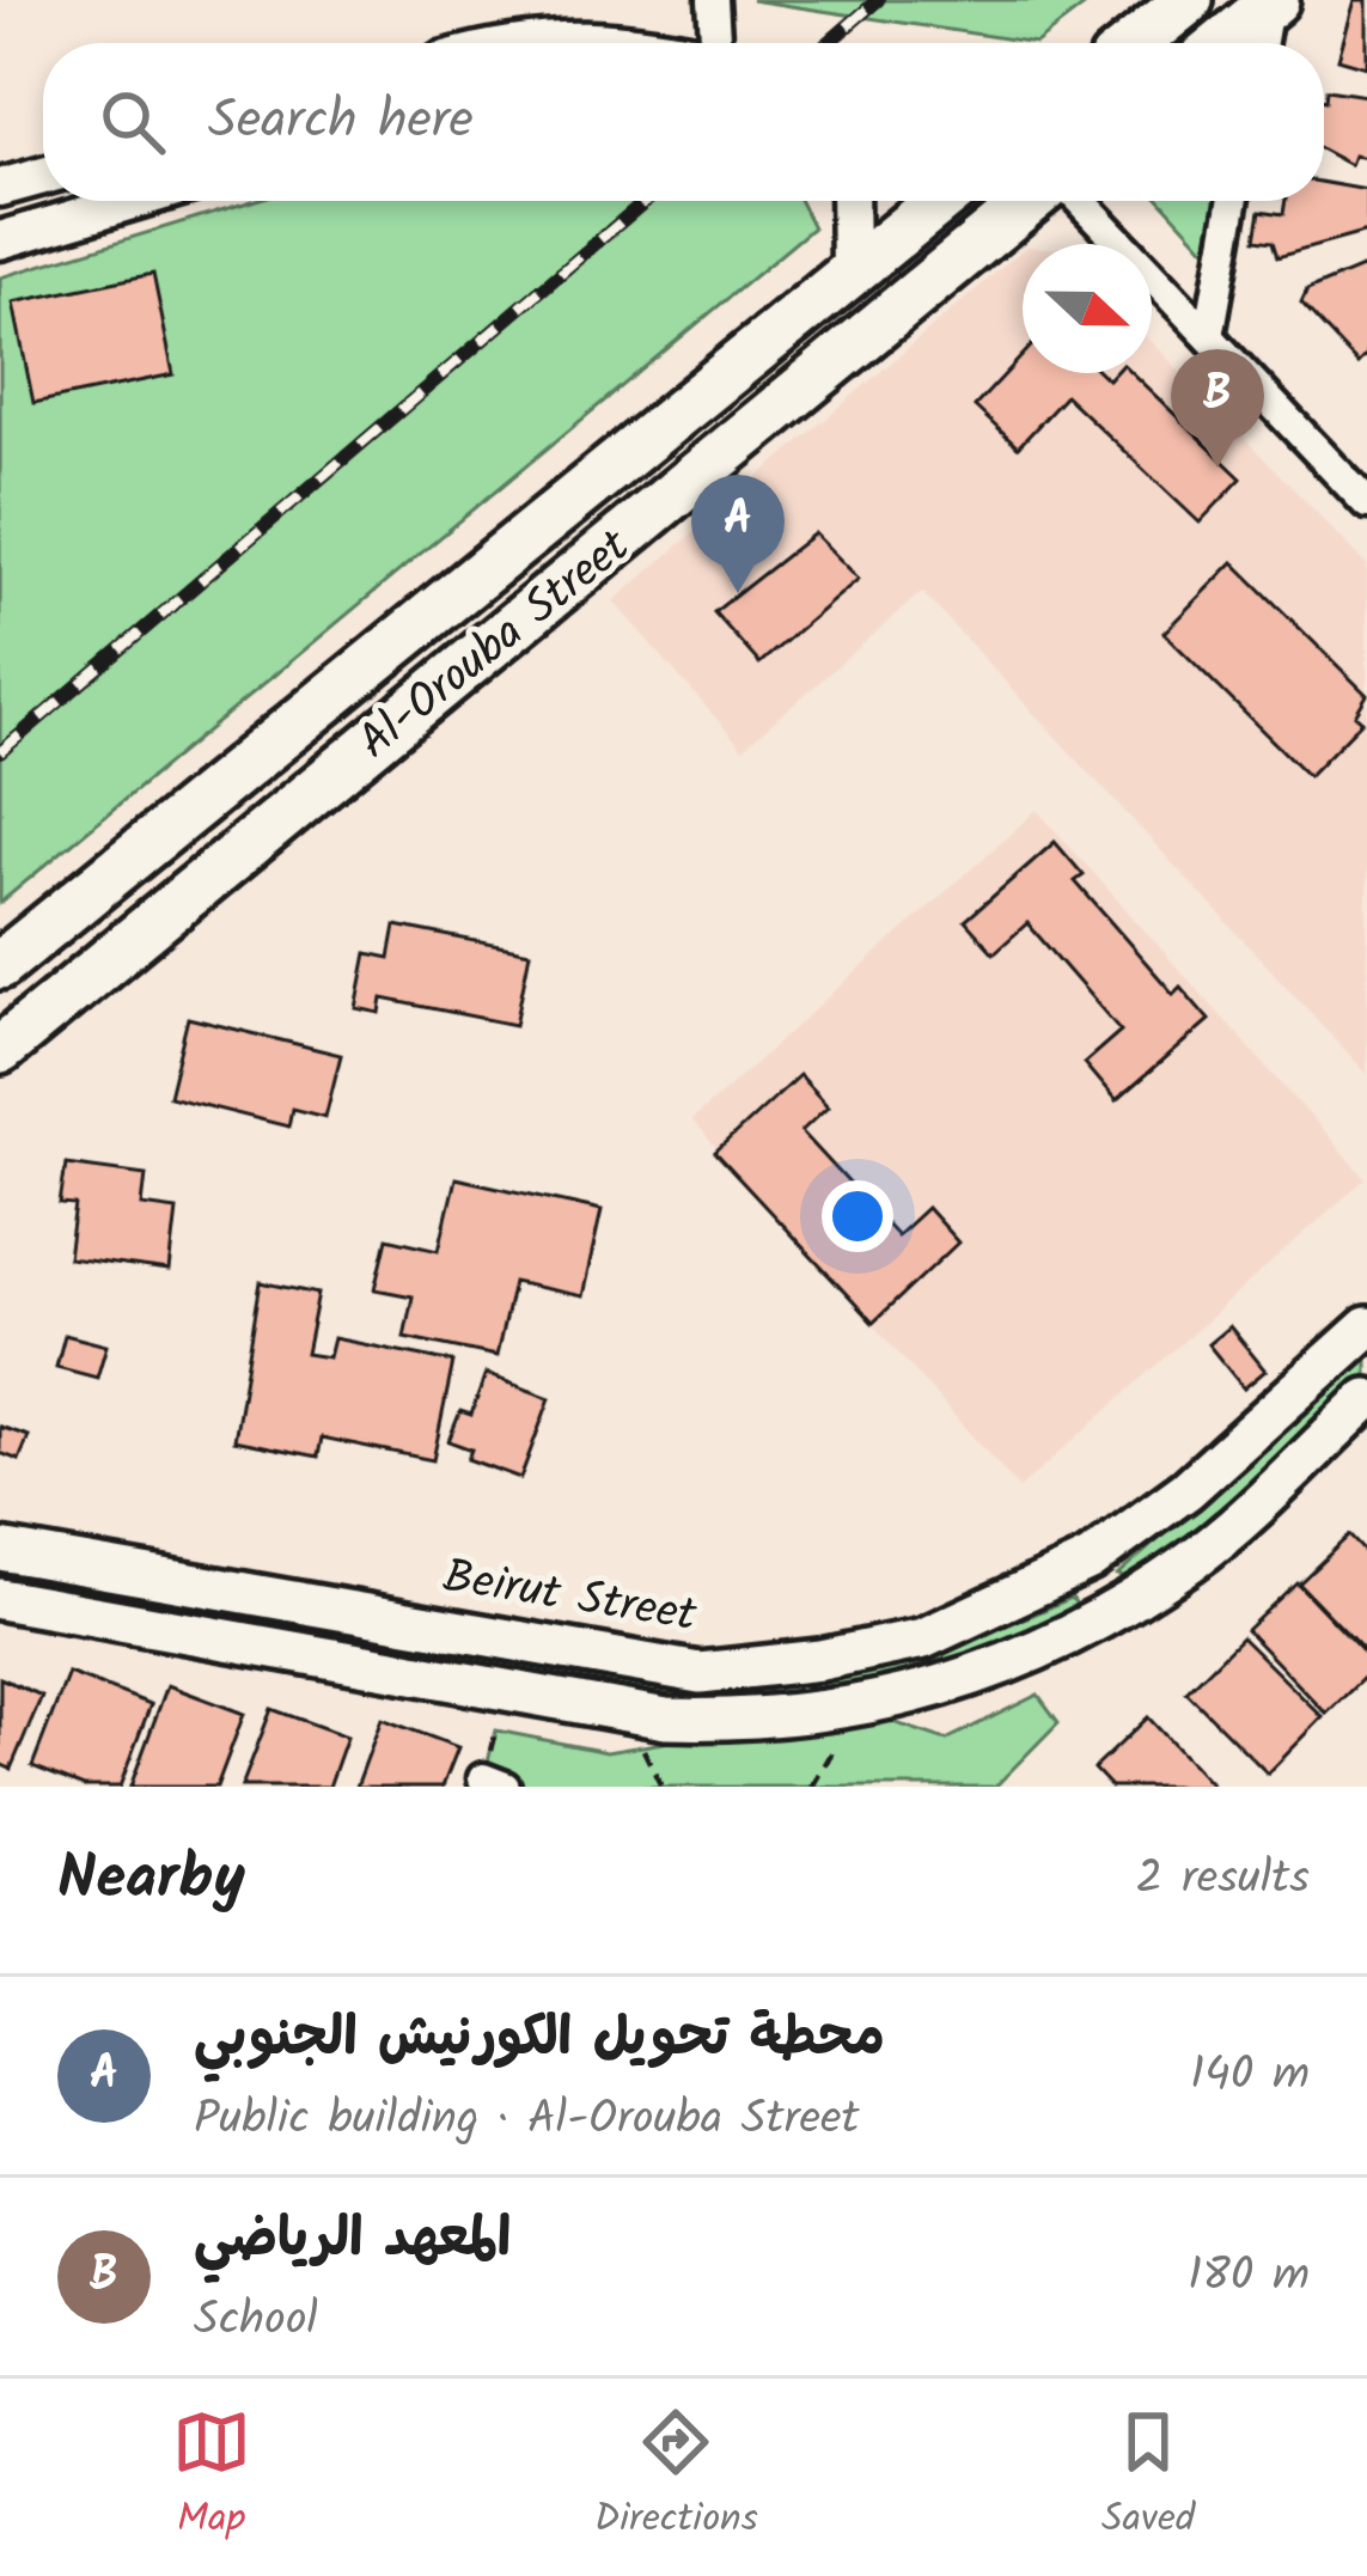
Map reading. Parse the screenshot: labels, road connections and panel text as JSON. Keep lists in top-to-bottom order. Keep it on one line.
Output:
{"streets":{"main road":["Al-Orouba Street","Beirut Street"]},"north":"right","page":{"search":"Search here","pins":["B","A"],"heading":["Nearby","2 results"],"list":[{"mark":"A","name":"محطة تحويل الكورنيش الجنوبي","note":"Public building · Al-Orouba Street","value":"140 m"},{"mark":"B","name":"المعهد الرياضي","note":"School","value":"180 m"}],"nav":["Map","Directions","Saved"]}}
